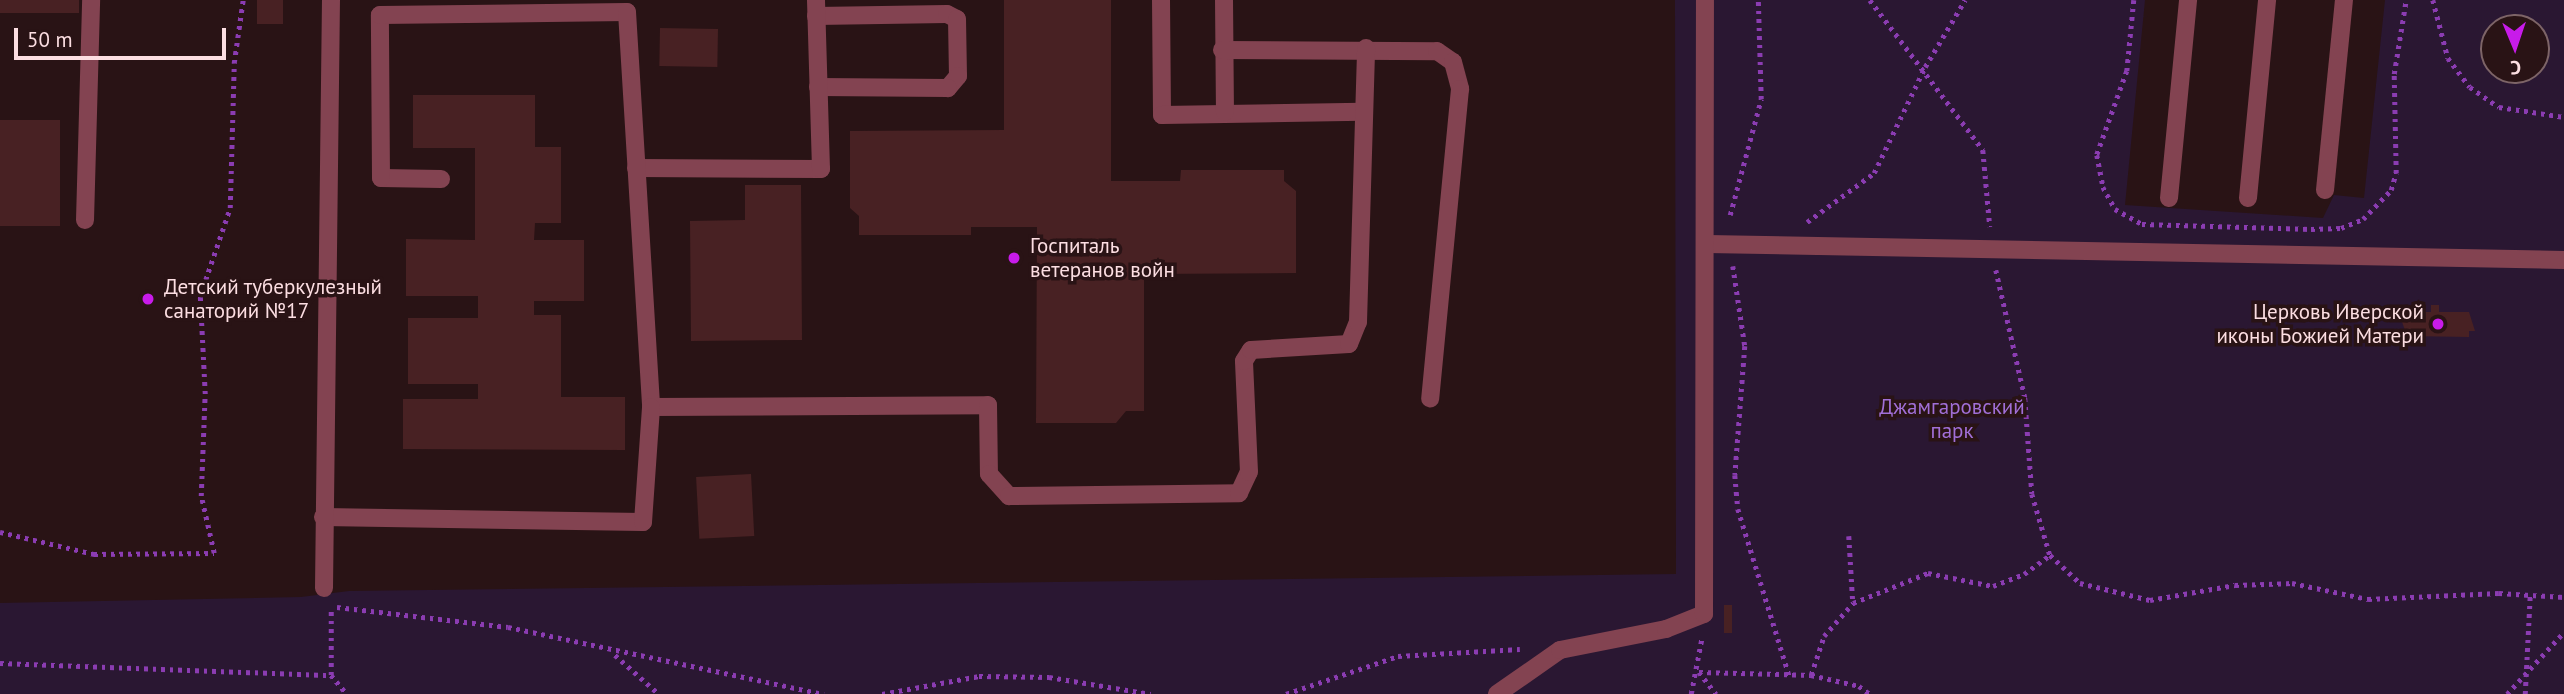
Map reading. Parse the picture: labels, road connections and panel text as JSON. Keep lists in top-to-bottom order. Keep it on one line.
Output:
{"parks":["Джамгаровский парк"],"places":["Госпиталь ветеранов войн","Детский туберкулезный санаторий №17","Церковь Иверской иконы Божией Матери"],"scale_bar":"50 m","north":"bottom"}
